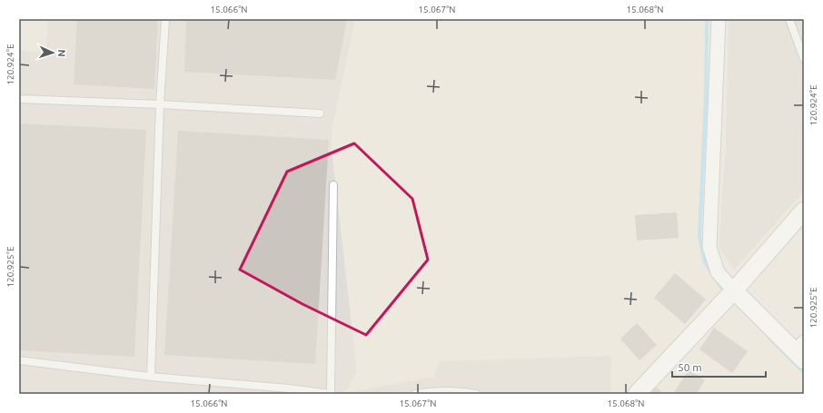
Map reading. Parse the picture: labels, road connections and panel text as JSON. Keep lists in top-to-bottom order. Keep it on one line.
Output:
{"scale_bar":"50 m","north":"right","coordinates":["15.066°N","15.067°N","15.068°N","120.924°E","120.925°E"]}
